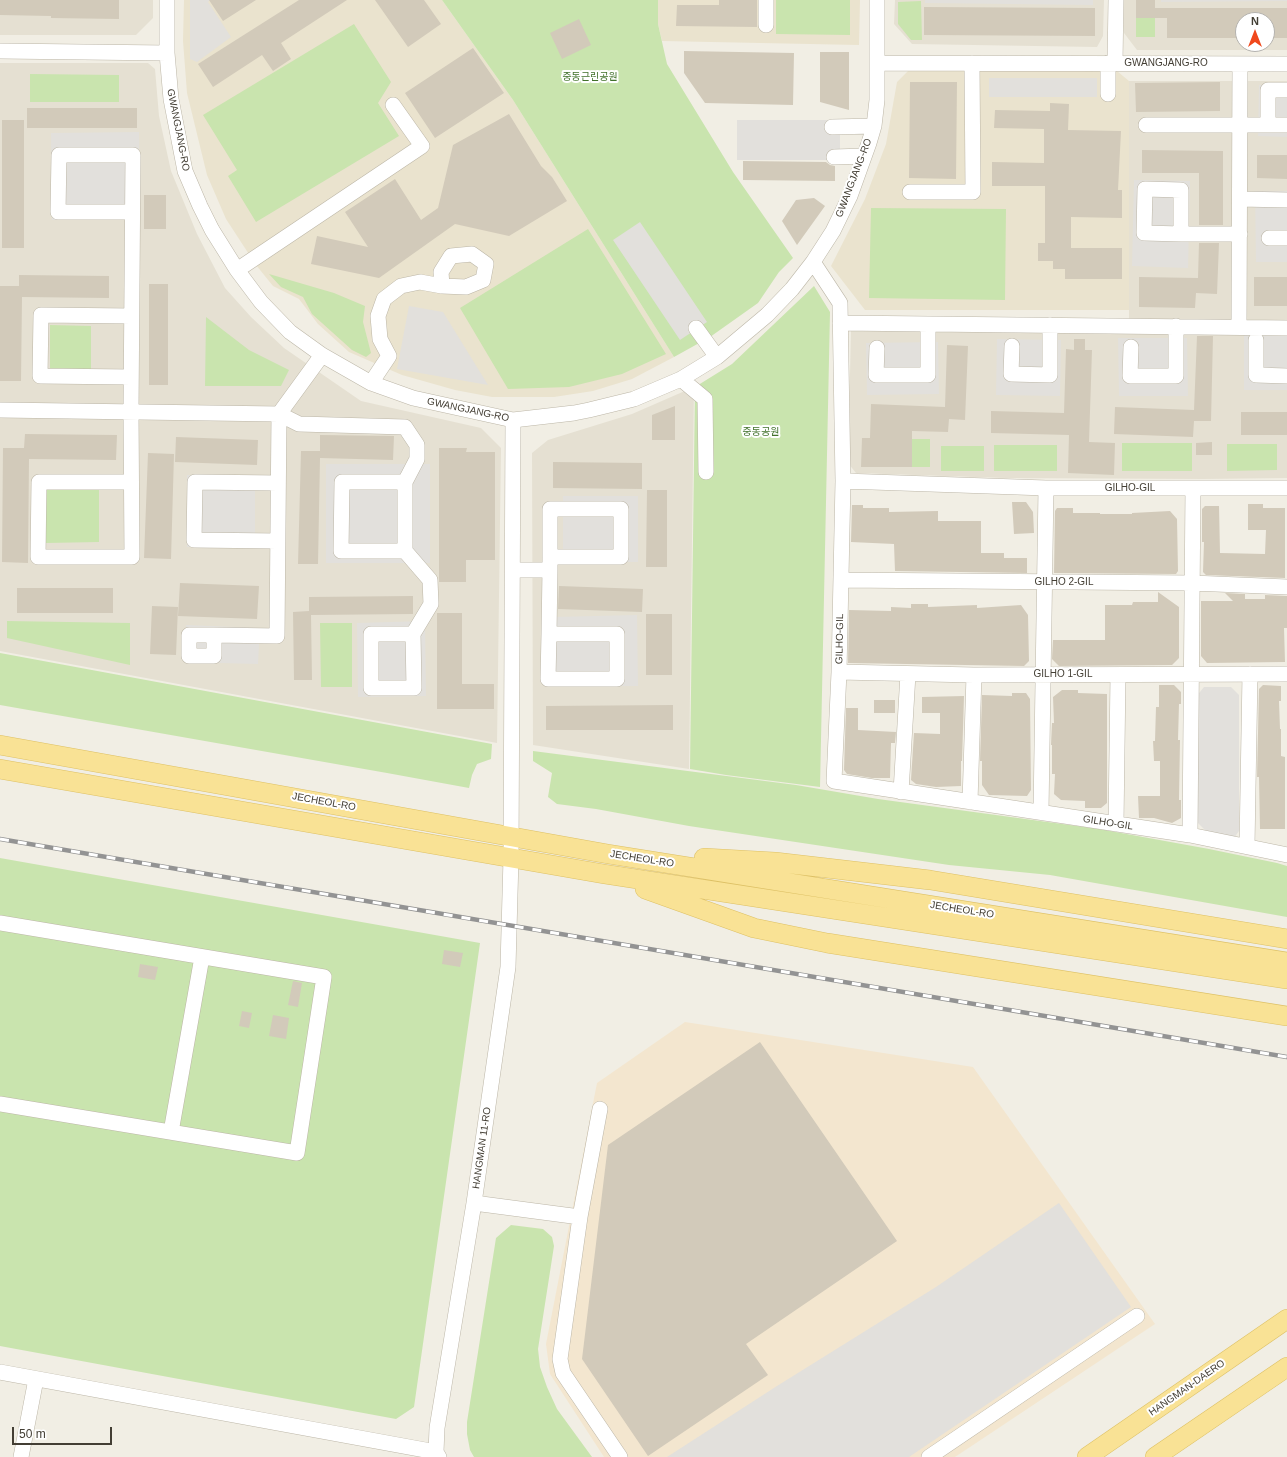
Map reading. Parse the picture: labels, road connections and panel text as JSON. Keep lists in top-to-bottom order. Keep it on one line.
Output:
{"streets":{"main road":["JECHEOL-RO","HANGMAN-DAERO"],"street":["GWANGJANG-RO","GILHO-GIL","GILHO 2-GIL","GILHO 1-GIL","HANGMAN 11-RO"]},"crossings":[["GWANGJANG-RO","HANGMAN 11-RO"],["GILHO-GIL","GILHO 2-GIL"],["GILHO-GIL","GILHO 1-GIL"],["JECHEOL-RO","HANGMAN 11-RO"]],"parks":["중동근린공원","중동공원"],"scale_bar":"50 m","north":"top"}
